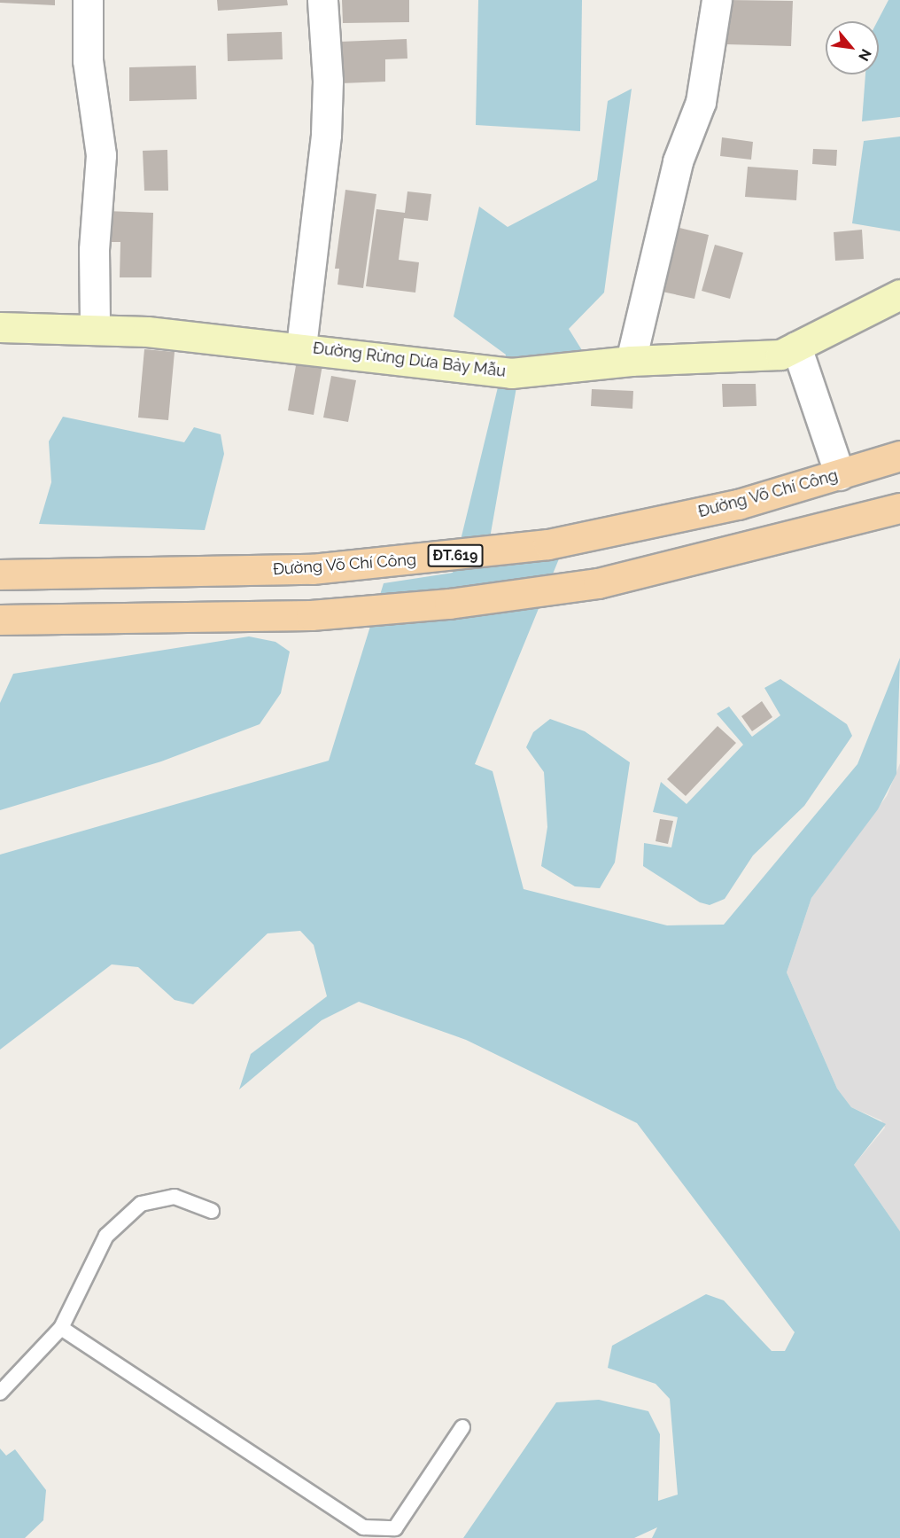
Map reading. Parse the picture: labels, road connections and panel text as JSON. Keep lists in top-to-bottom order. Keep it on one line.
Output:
{"streets":{"main road":["Đường Võ Chí Công","ĐT.619"],"street":["Đường Rừng Dừa Bảy Mẫu"]},"north":"bottom right"}
